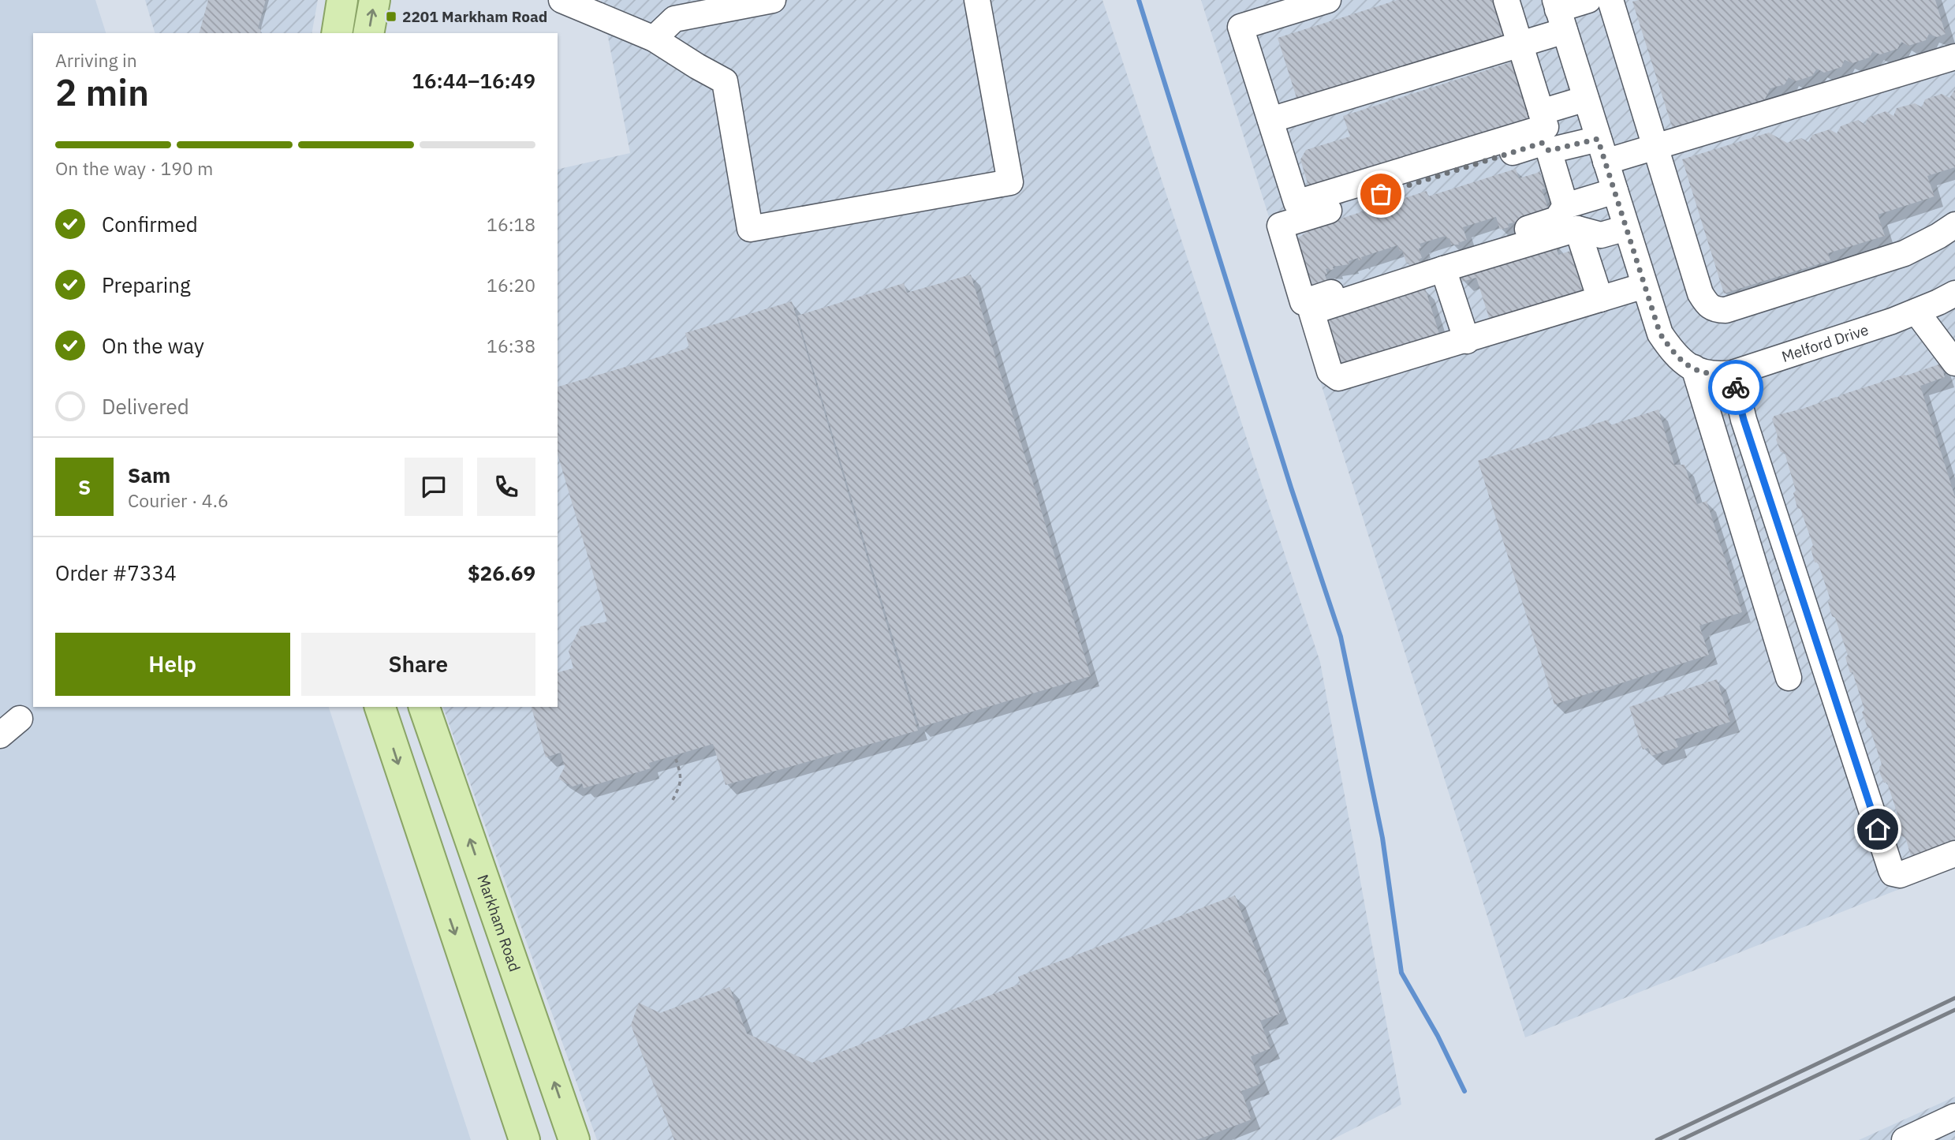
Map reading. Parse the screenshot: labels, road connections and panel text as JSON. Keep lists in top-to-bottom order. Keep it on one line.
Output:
{"streets":{"main road":["Markham Road"],"street":["Melford Drive"]},"places":{"transit":["2201 Markham Road"]},"page":{"heading":["2 min","Arriving in","16:44–16:49"],"panel":["Sam","Courier · 4.6","Order #7334","$26.69"],"bar":"On the way · 190 m","list":[["Confirmed","16:18"],["Preparing","16:20"],["On the way","16:38"],"Delivered"],"round":"S","buttons":["Help","Share"]}}
